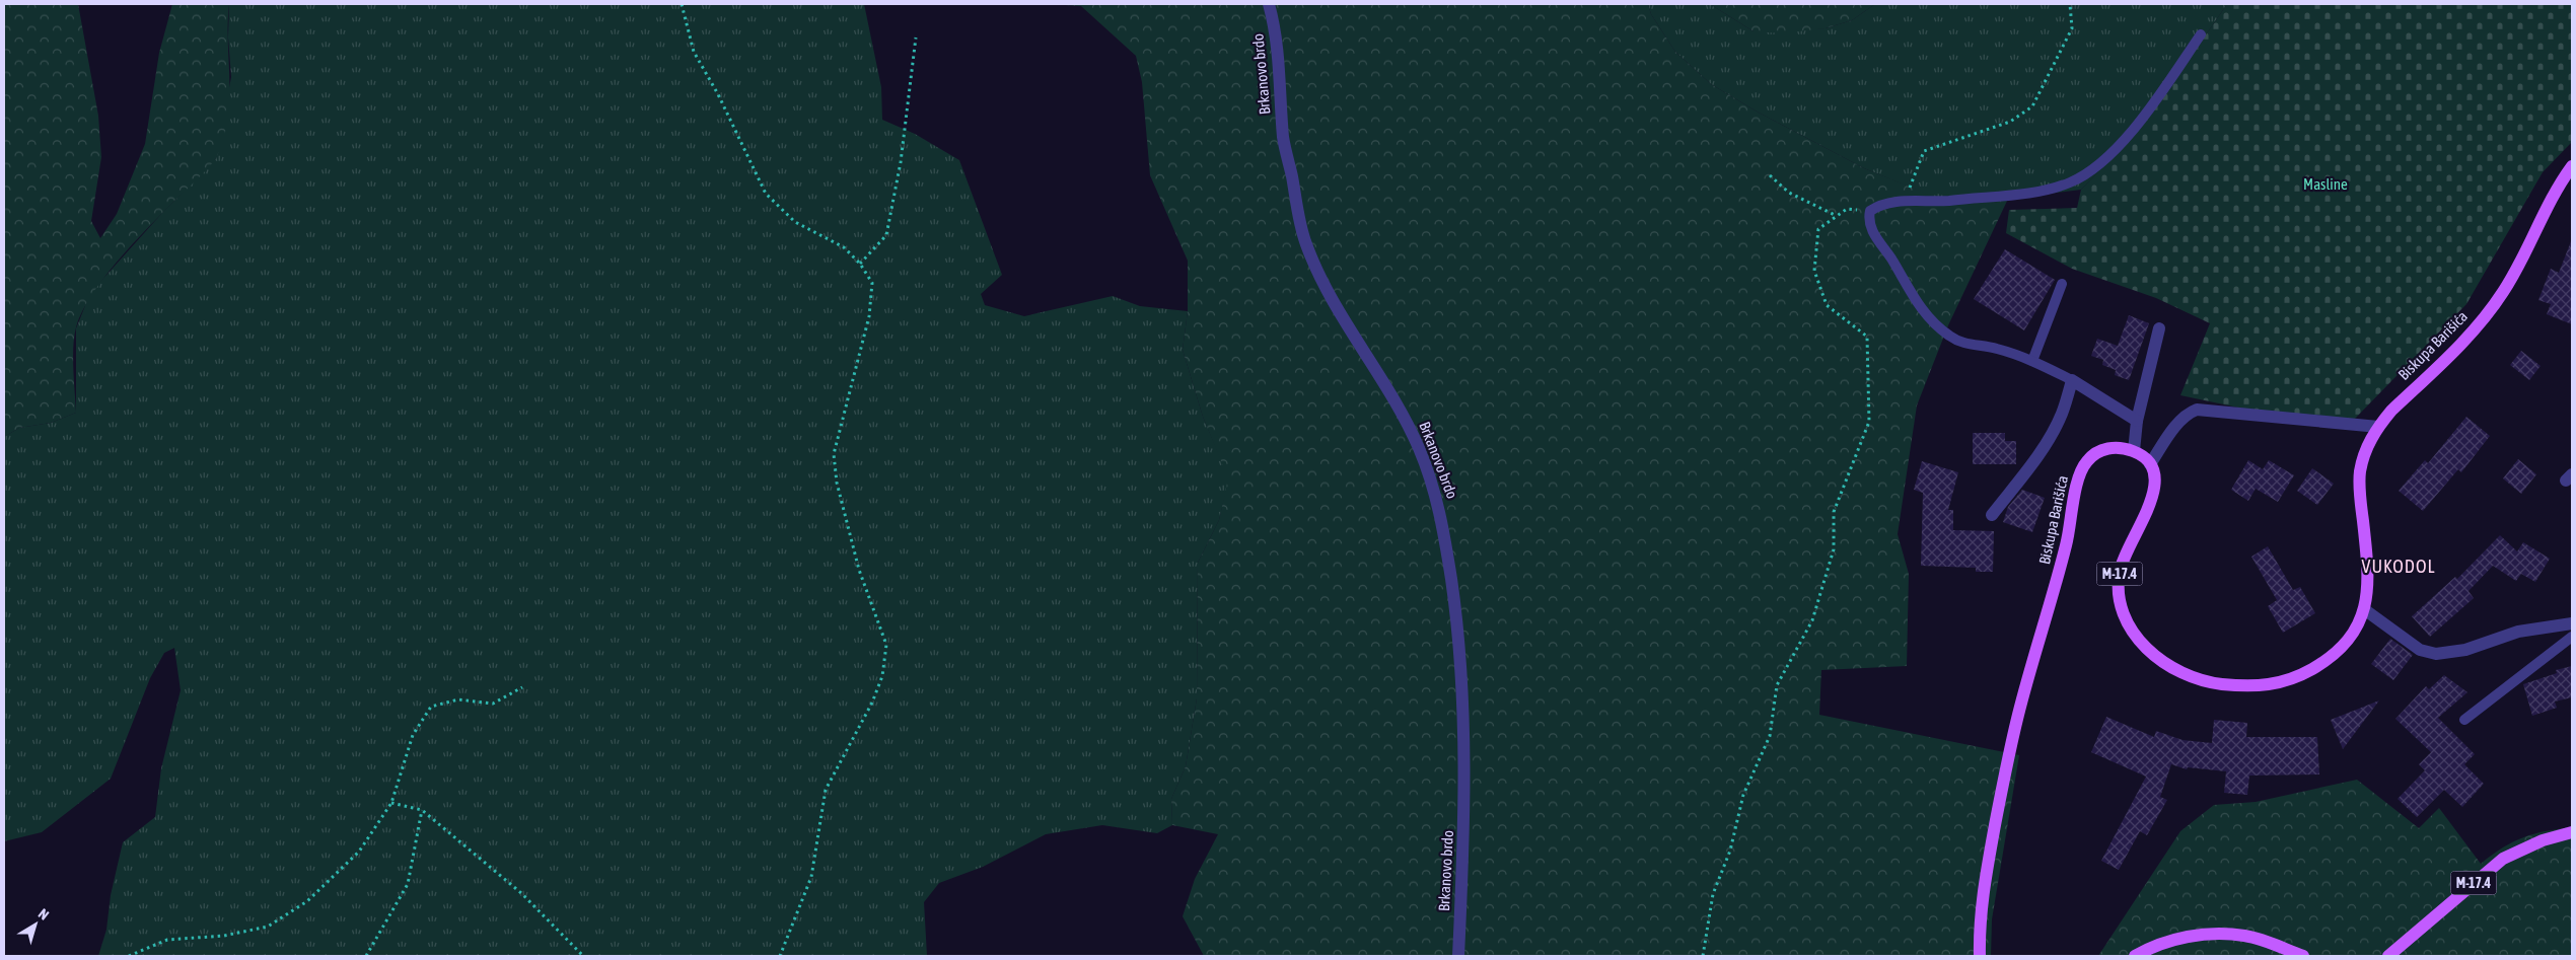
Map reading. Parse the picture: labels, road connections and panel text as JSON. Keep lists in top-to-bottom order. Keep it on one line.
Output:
{"streets":{"main road":["Biskupa Barišića","M-17.4"],"street":["Brkanovo brdo"]},"districts":["VUKODOL"],"parks":["Masline"],"north":"top right"}
